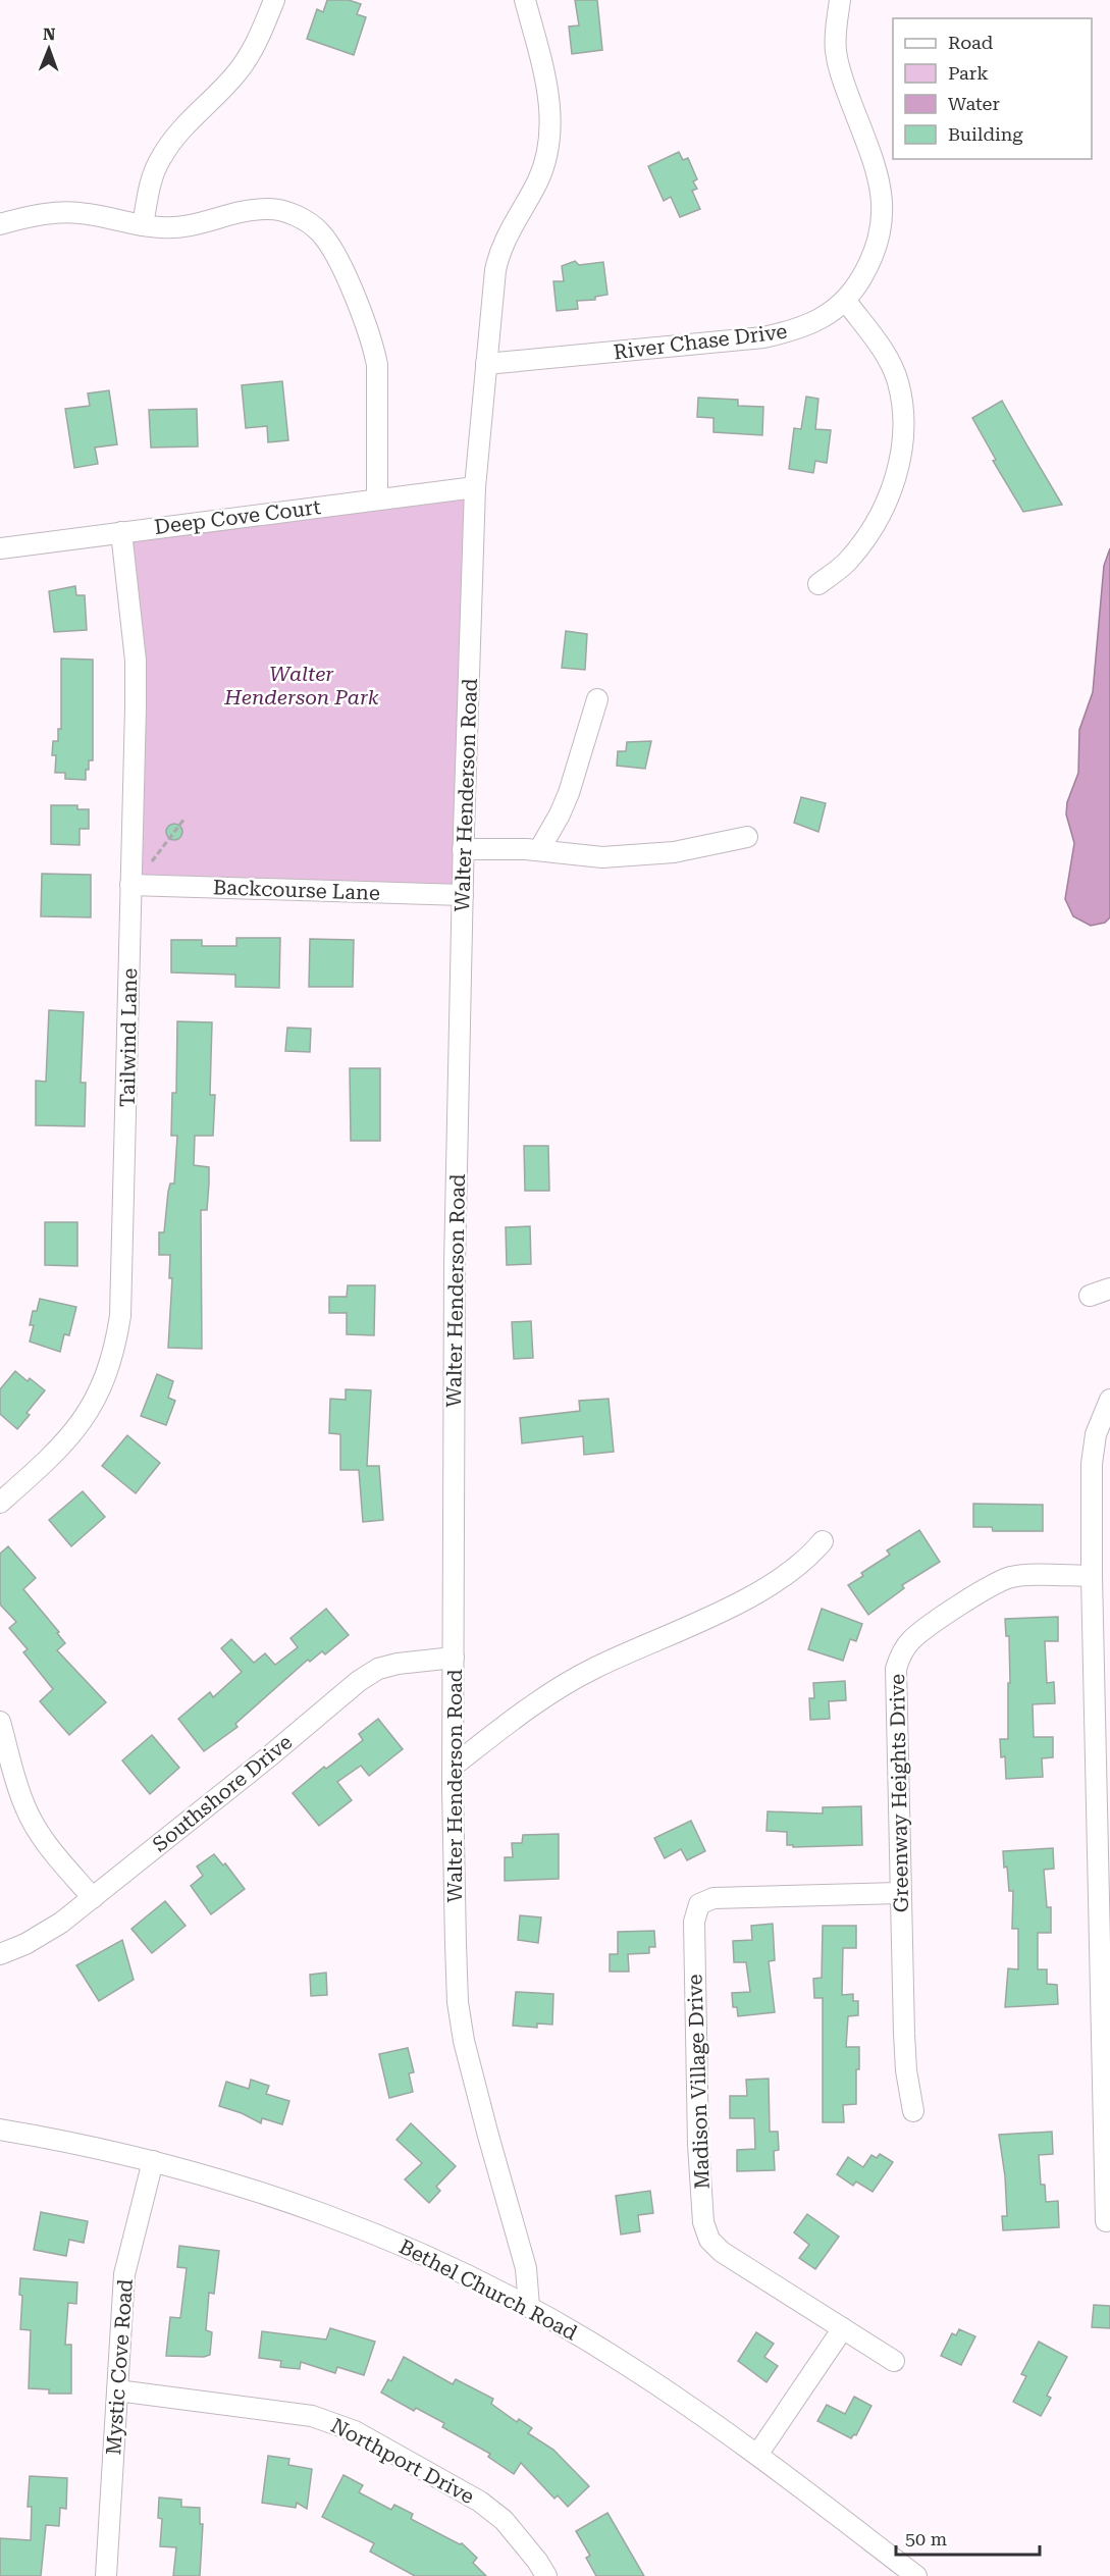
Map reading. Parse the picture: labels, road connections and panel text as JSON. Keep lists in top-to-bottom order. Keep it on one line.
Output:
{"streets":{"street":["River Chase Drive","Deep Cove Court","Walter Henderson Road","Backcourse Lane","Tailwind Lane","Southshore Drive","Greenway Heights Drive","Madison Village Drive","Bethel Church Road","Mystic Cove Road","Northport Drive"]},"crossings":[["River Chase Drive","Walter Henderson Road"],["Deep Cove Court","Walter Henderson Road"],["Deep Cove Court","Tailwind Lane"],["Walter Henderson Road","Backcourse Lane"],["Walter Henderson Road","Southshore Drive"],["Walter Henderson Road","Bethel Church Road"],["Backcourse Lane","Tailwind Lane"],["Greenway Heights Drive","Madison Village Drive"],["Bethel Church Road","Mystic Cove Road"],["Mystic Cove Road","Northport Drive"]],"parks":["Walter Henderson Park"],"legend":["Road","Park","Water","Building"],"scale_bar":"50 m","north":"top"}
